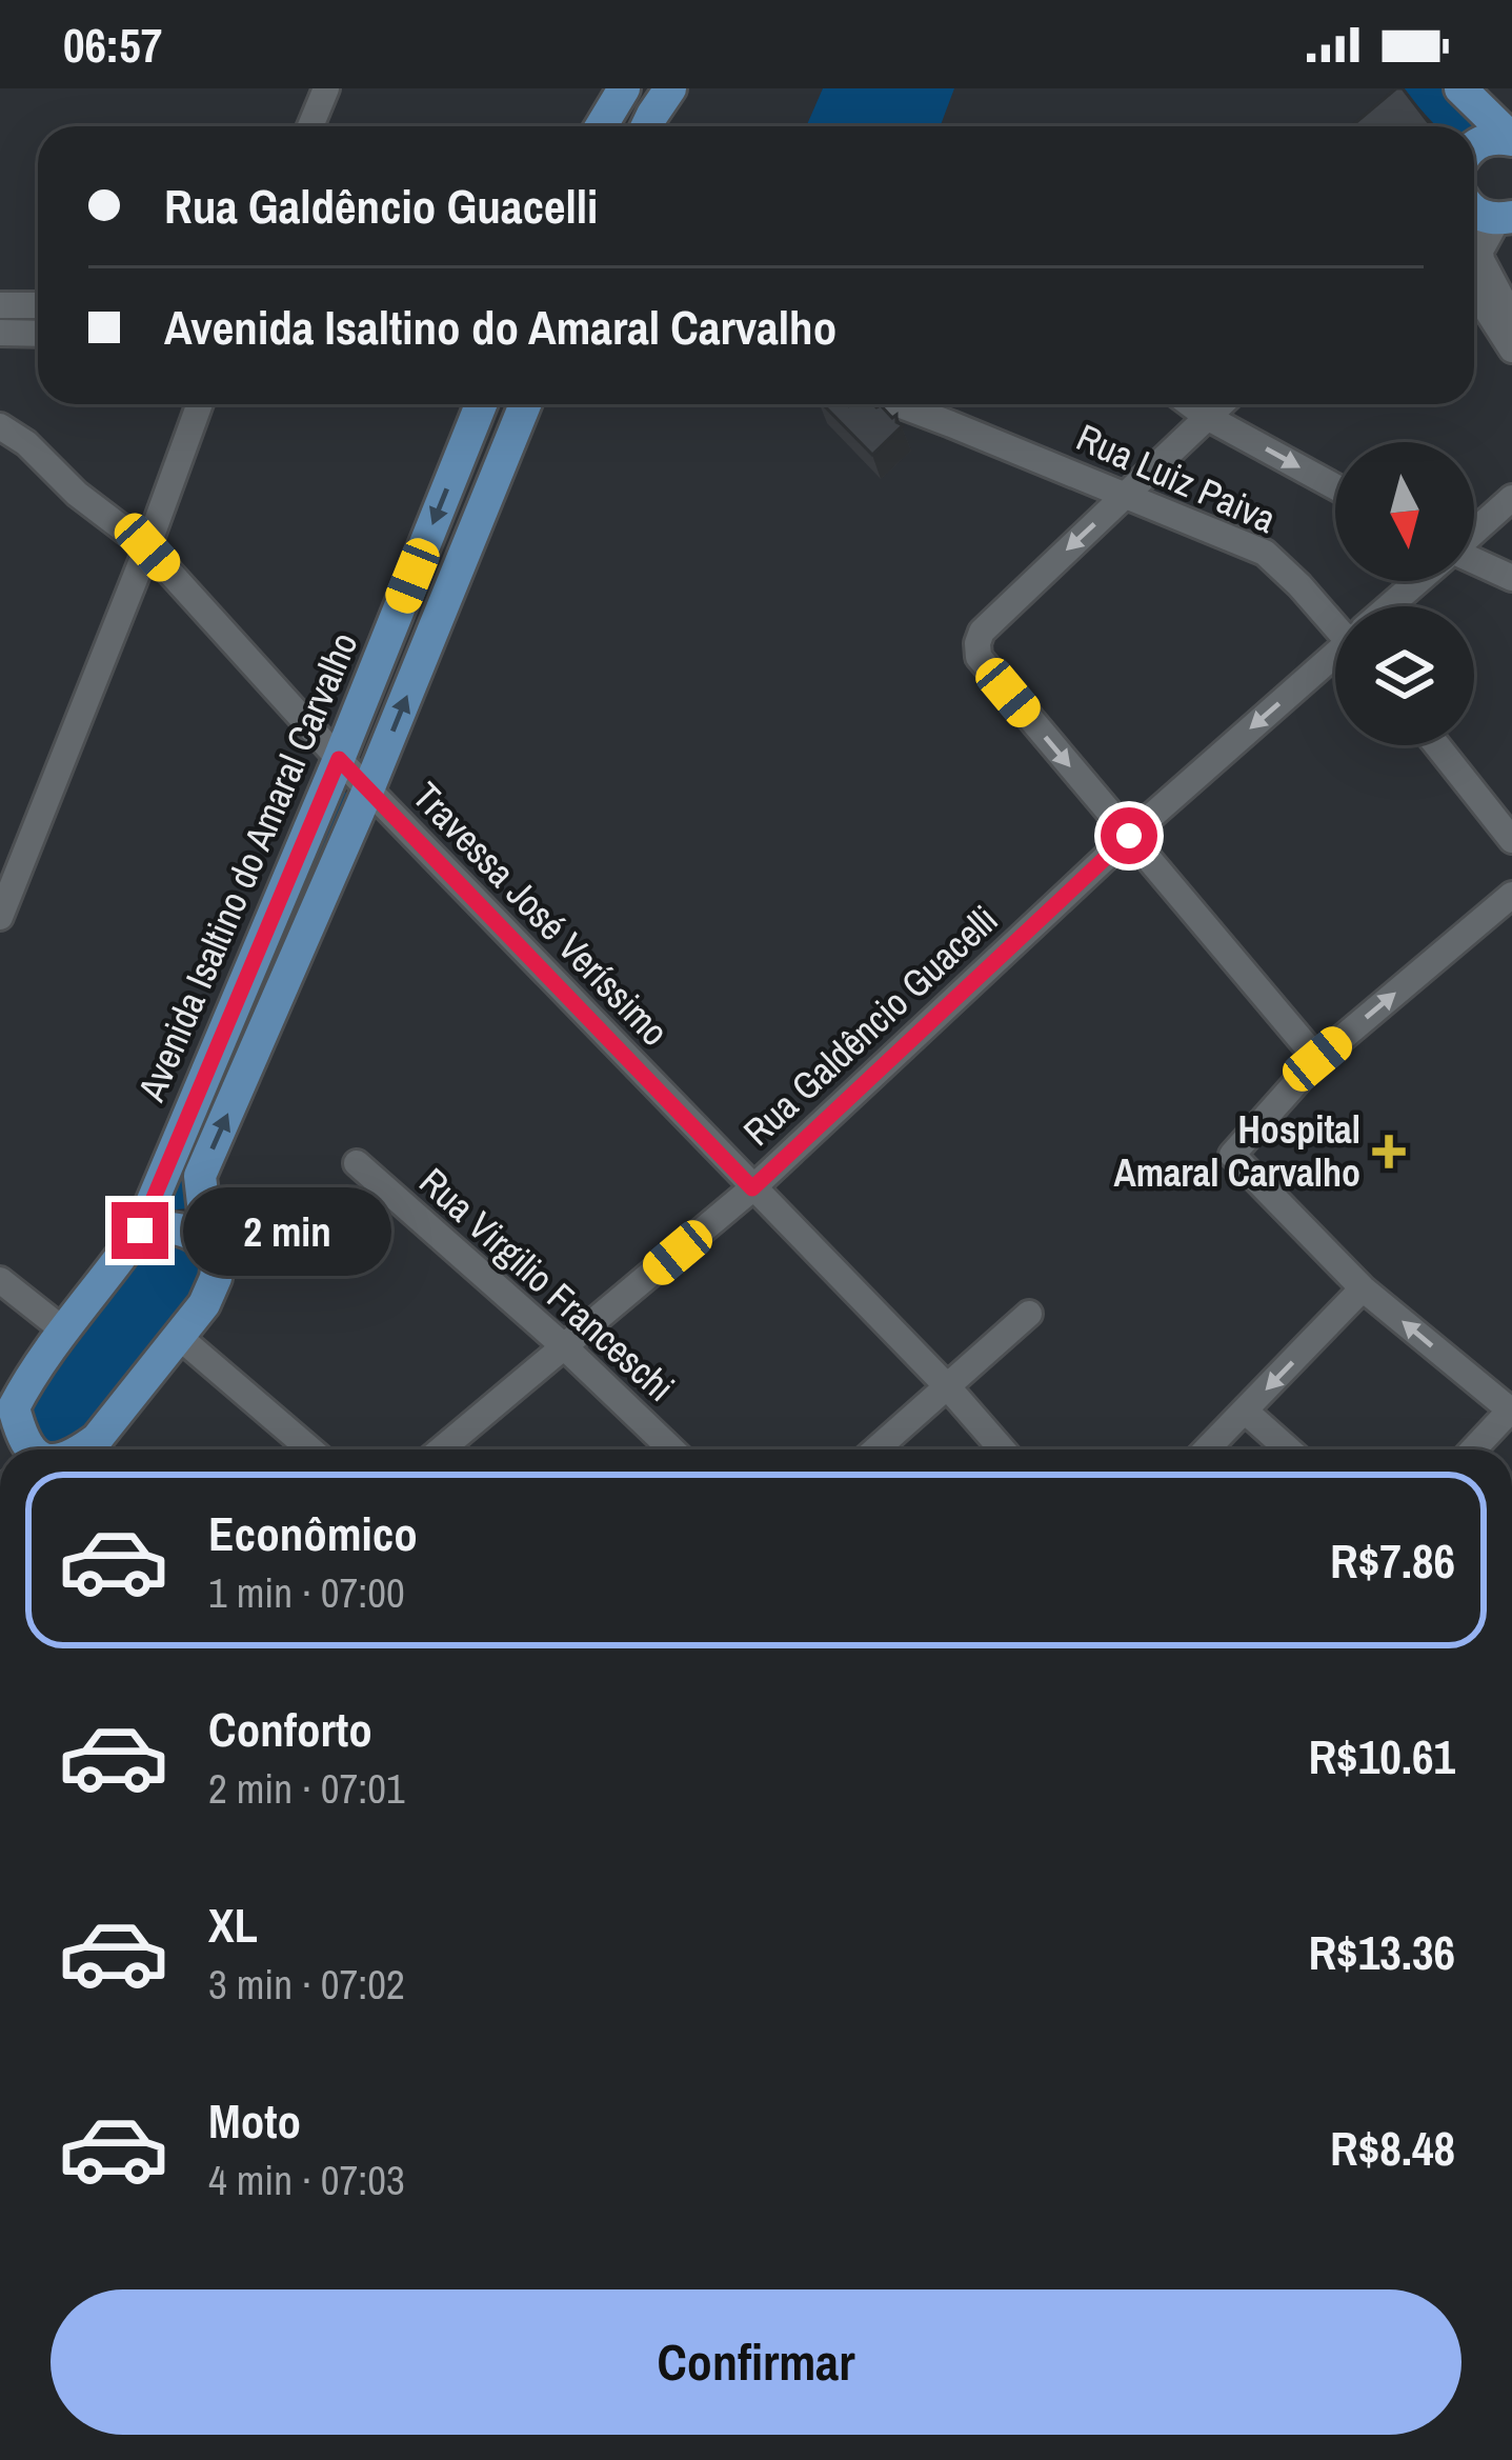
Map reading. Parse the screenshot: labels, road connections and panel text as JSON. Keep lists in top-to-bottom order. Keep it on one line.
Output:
{"streets":{"main road":["Avenida Isaltino do Amaral Carvalho"],"street":["Rua Luiz Paiva","Travessa José Veríssimo","Rua Galdêncio Guacelli","Rua Virgilio Franceschi"]},"crossings":[["Avenida Isaltino do Amaral Carvalho","Travessa José Veríssimo"],["Travessa José Veríssimo","Rua Galdêncio Guacelli"],["Rua Galdêncio Guacelli","Rua Virgilio Franceschi"]],"places":{"health":["Hospital Amaral Carvalho"]},"north":"bottom","page":{"status":"06:57","banner":["Rua Galdêncio Guacelli","Avenida Isaltino do Amaral Carvalho"],"bubble":"2 min","list":[{"name":"Econômico","note":"1 min · 07:00","value":"R$7.86"},{"name":"Conforto","note":"2 min · 07:01","value":"R$10.61"},{"name":"XL","note":"3 min · 07:02","value":"R$13.36"},{"name":"Moto","note":"4 min · 07:03","value":"R$8.48"}],"buttons":"Confirmar"}}
